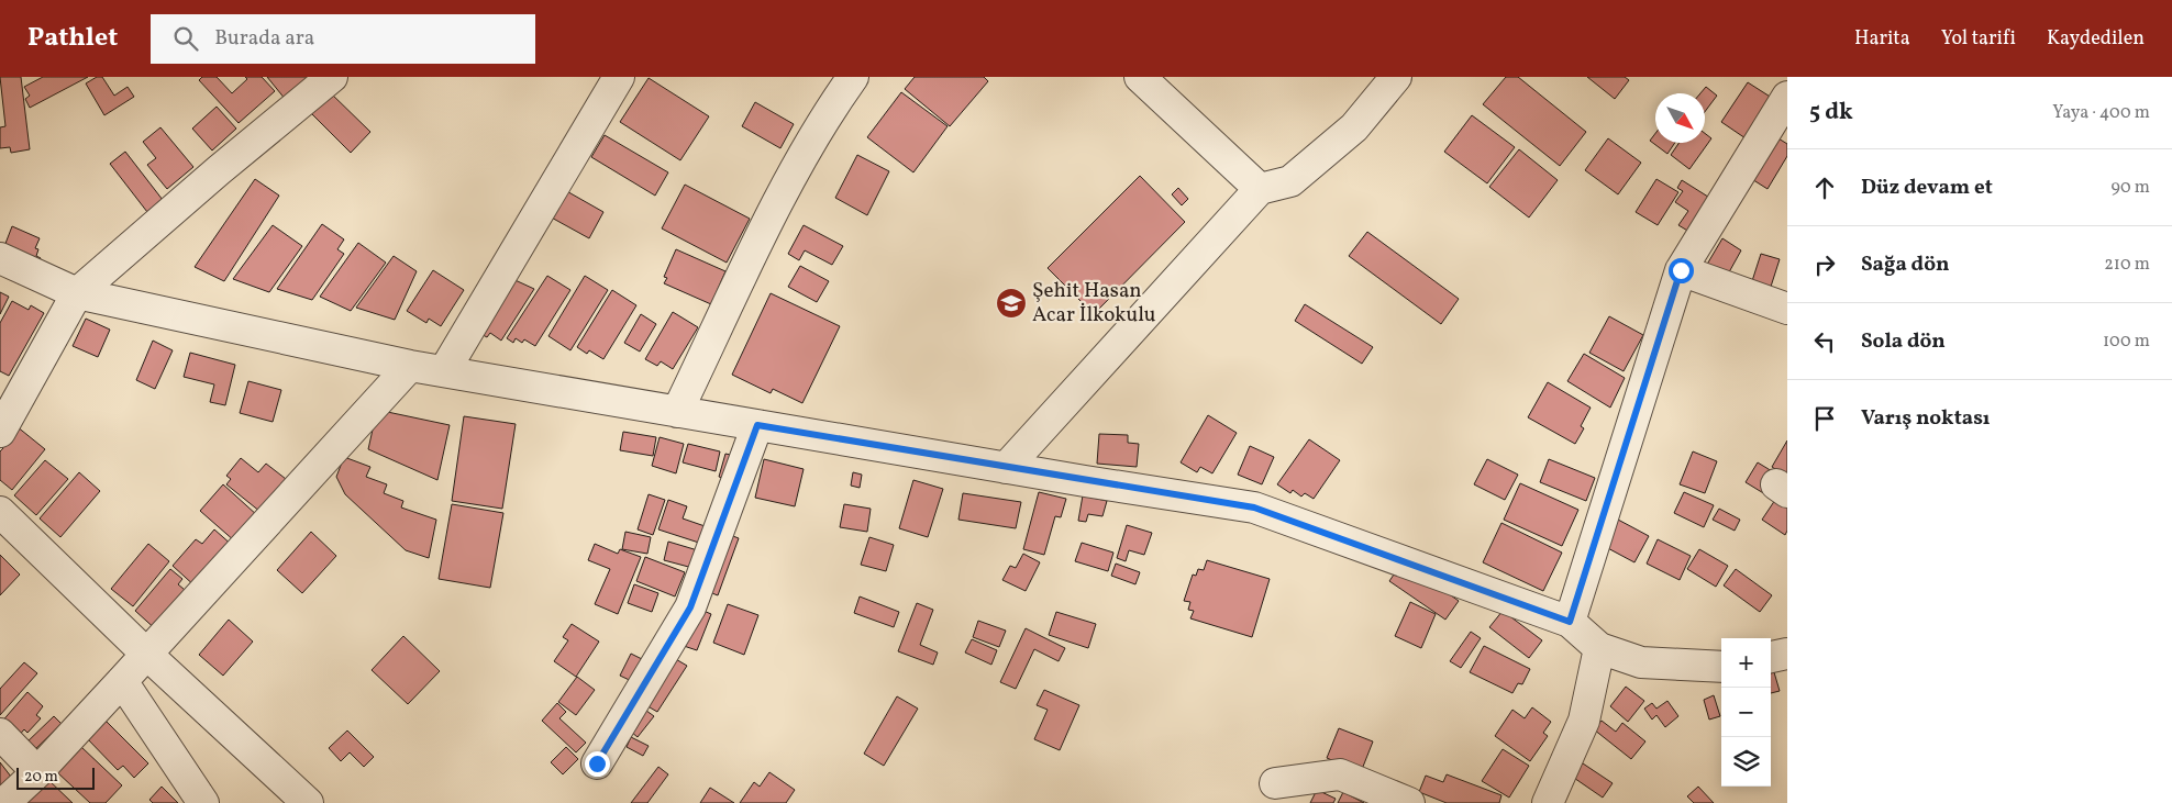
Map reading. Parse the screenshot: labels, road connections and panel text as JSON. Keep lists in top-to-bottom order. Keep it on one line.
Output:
{"places":{"school or university":["Şehit Hasan Acar İlkokulu"]},"scale_bar":"20 m","north":"bottom right","page":{"header":"Pathlet","search":"Burada ara","nav":["Harita","Yol tarifi","Kaydedilen"],"heading":["5 dk","Yaya · 400 m"],"list":[["Düz devam et","90 m"],["Sağa dön","210 m"],["Sola dön","100 m"],"Varış noktası"],"map_buttons":["+","−"],"scale":"20 m"}}
